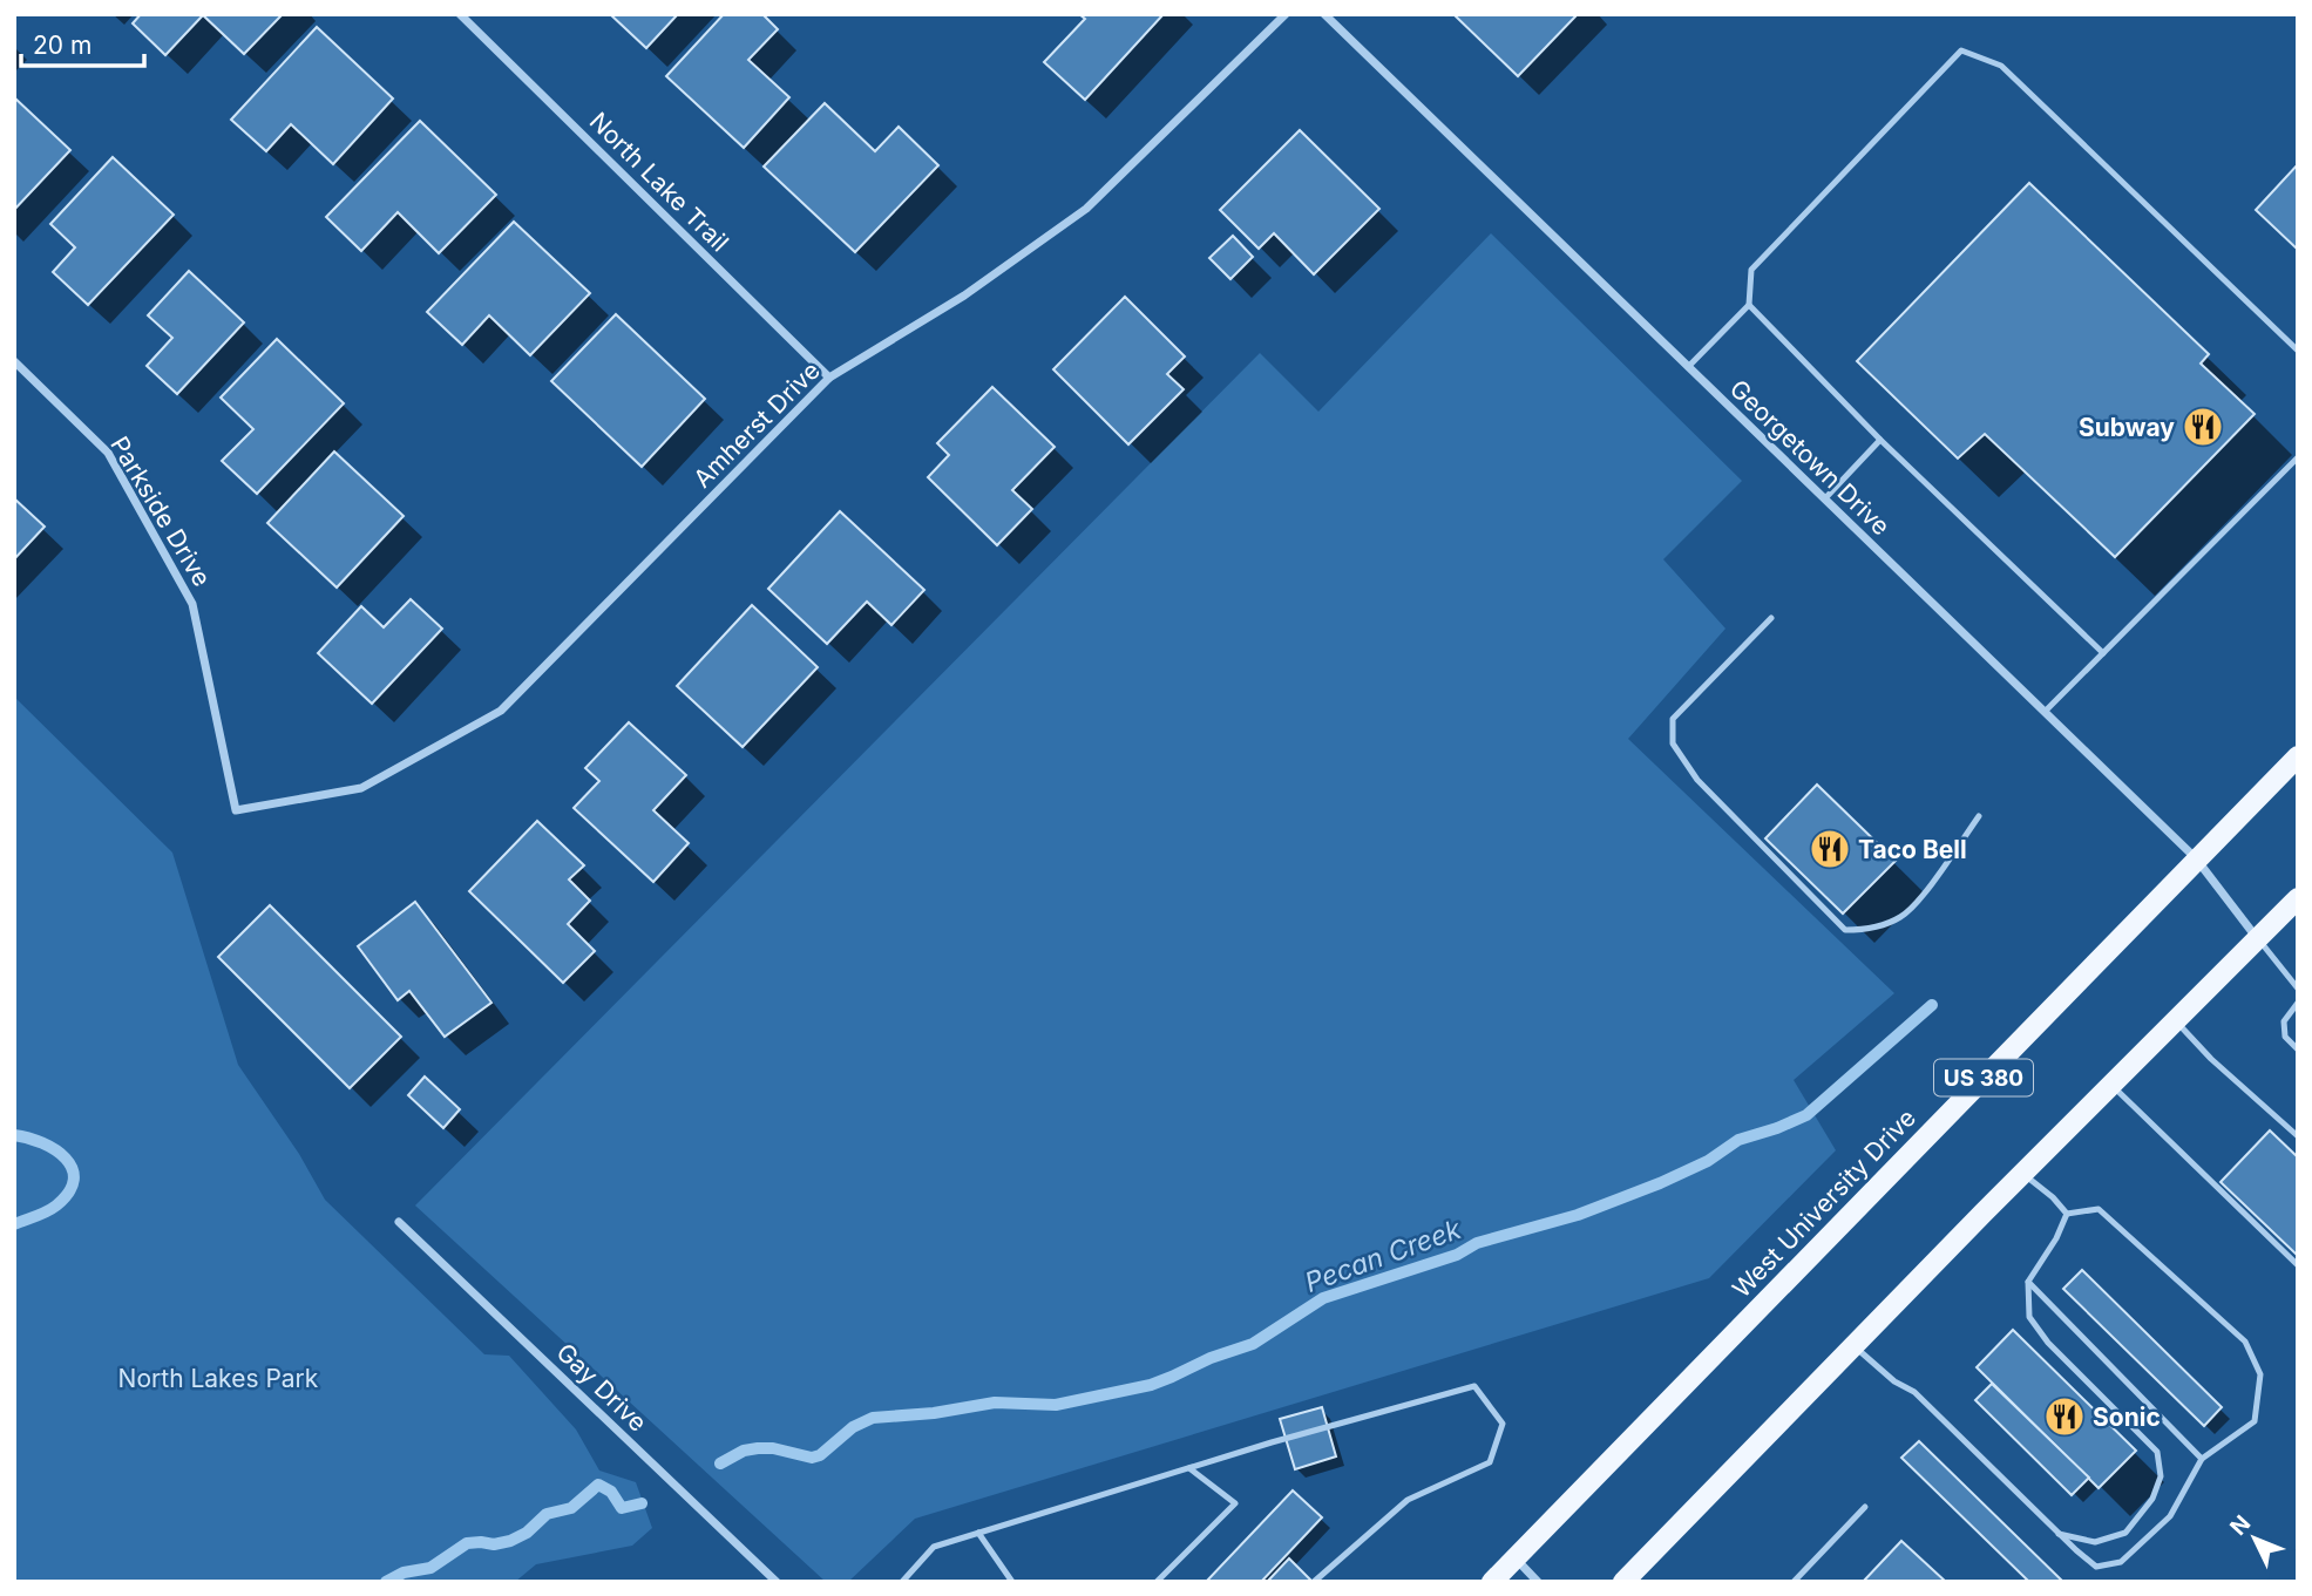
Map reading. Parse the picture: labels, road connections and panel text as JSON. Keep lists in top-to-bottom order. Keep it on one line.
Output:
{"streets":{"main road":["US 380","West University Drive"],"street":["North Lake Trail","Amherst Drive","Georgetown Drive","Parkside Drive","Gay Drive"]},"crossings":[["North Lake Trail","Amherst Drive"],["Amherst Drive","Parkside Drive"],["Georgetown Drive","West University Drive"]],"water":["Pecan Creek"],"parks":["North Lakes Park"],"places":{"restaurant":["Subway","Taco Bell","Sonic"]},"scale_bar":"20 m","north":"top left"}
